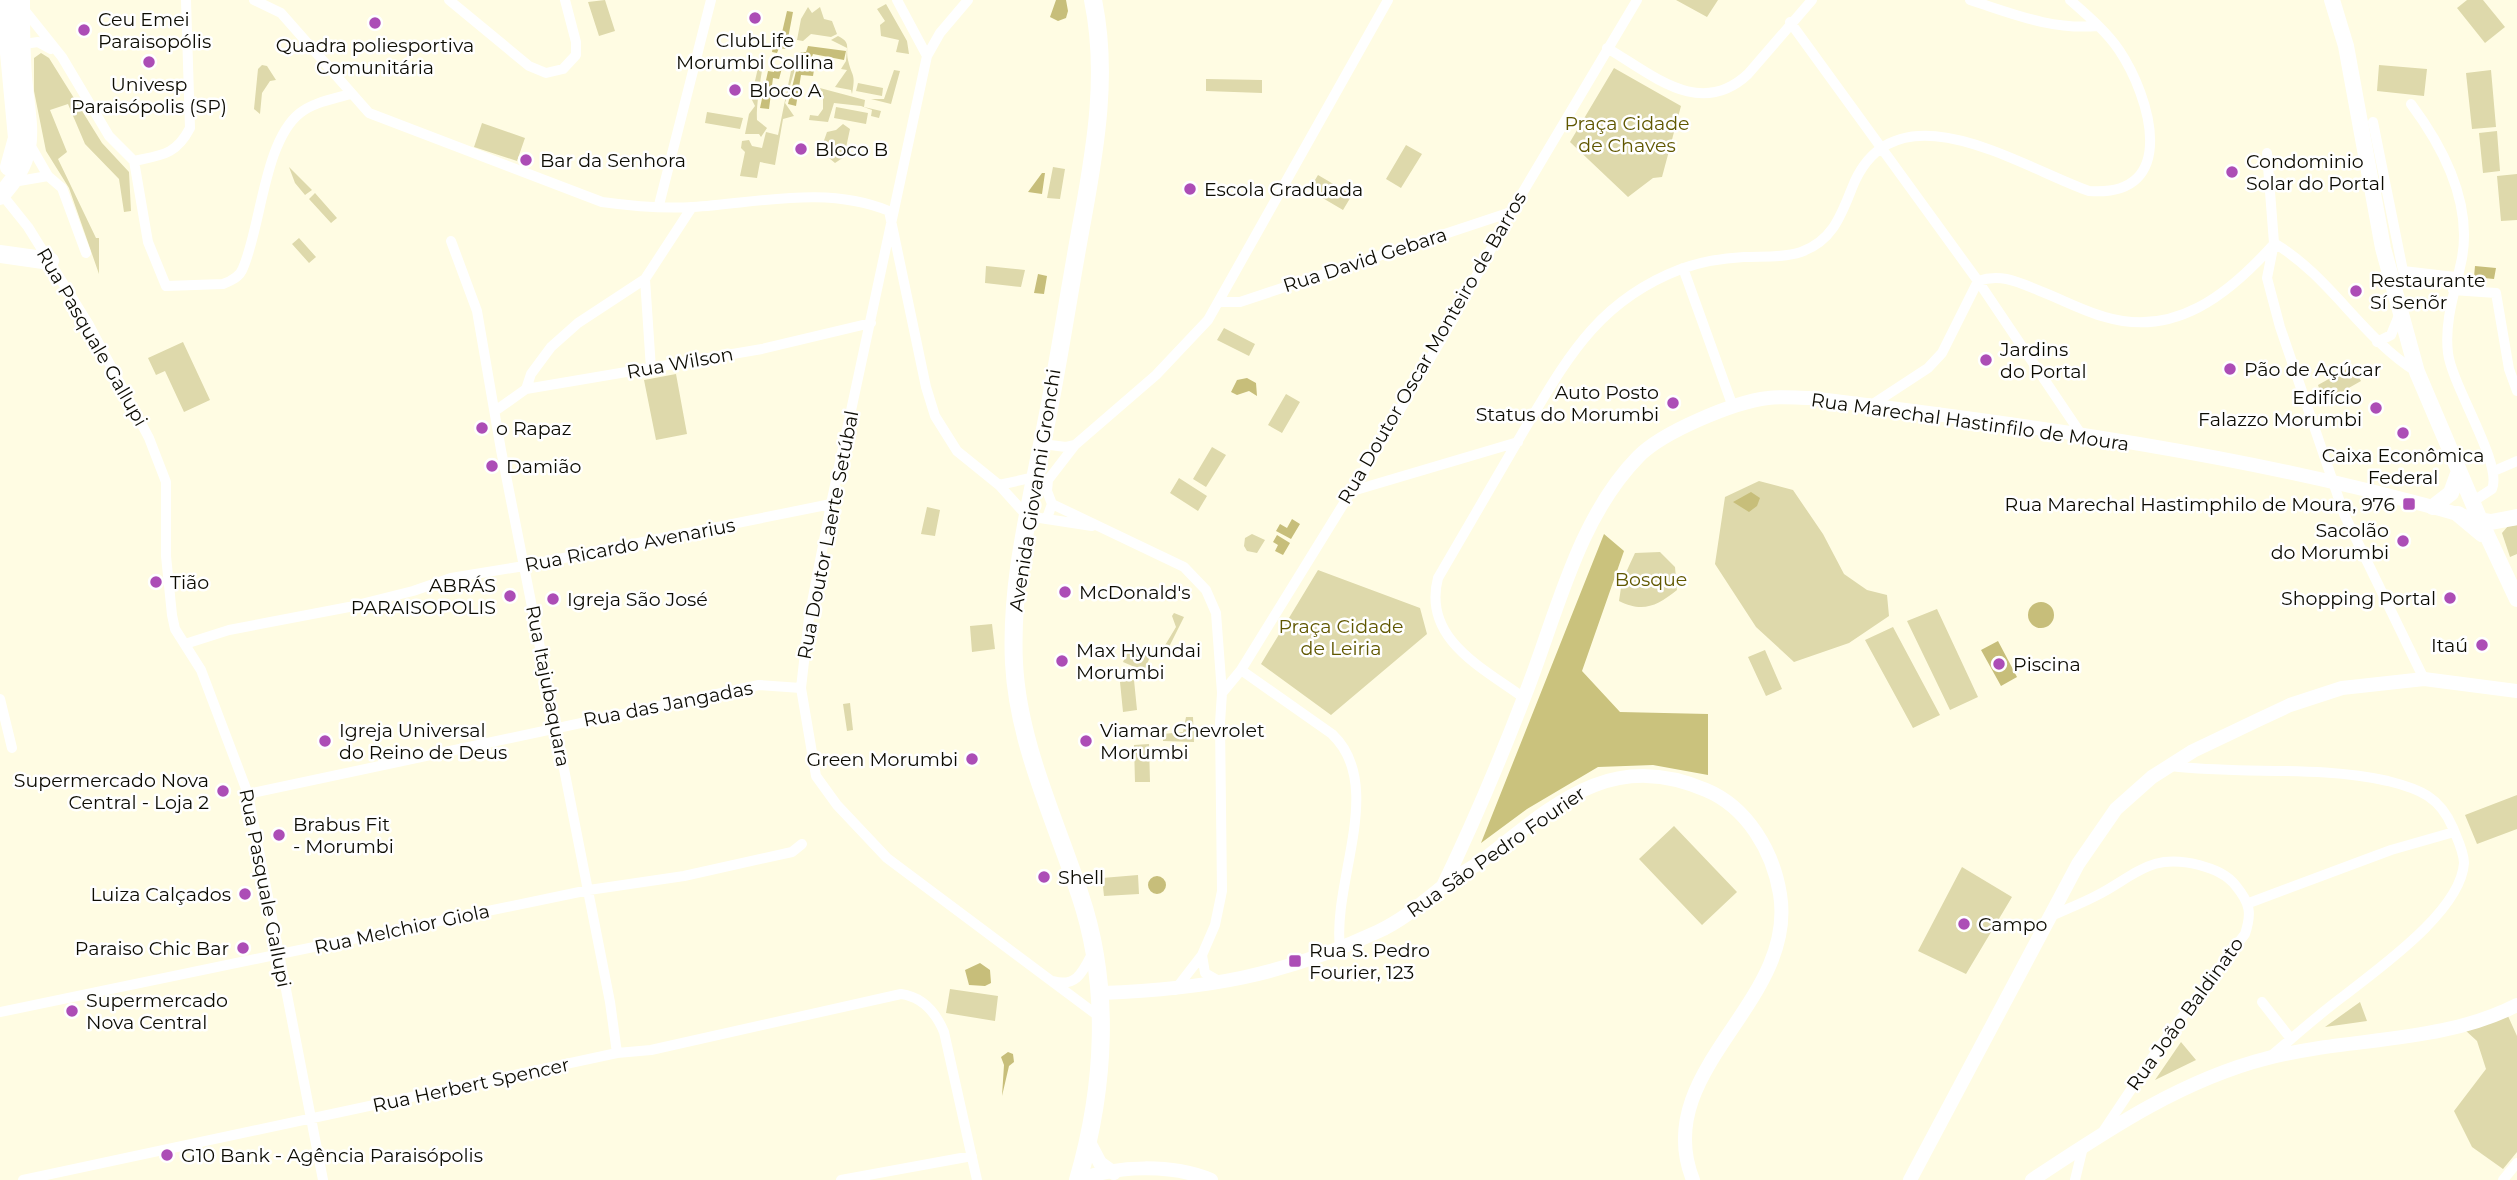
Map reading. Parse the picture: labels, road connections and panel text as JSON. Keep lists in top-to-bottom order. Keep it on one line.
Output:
{"streets":{"main road":["Rua Marechal Hastinfilo de Moura","Avenida Giovanni Gronchi"],"street":["Rua David Gebara","Rua Pasquale Gallupi","Rua Doutor Oscar Monteiro de Barros","Rua Wilson","Rua Doutor Laerte Setúbal","Rua Ricardo Avenarius","Rua Itajubaquara","Rua das Jangadas","Rua São Pedro Fourier","Rua Melchior Giola","Rua João Baldinato","Rua Herbert Spencer"]},"crossings":[["Rua David Gebara","Rua Doutor Oscar Monteiro de Barros"],["Rua Pasquale Gallupi","Rua Ricardo Avenarius"],["Rua Pasquale Gallupi","Rua das Jangadas"],["Rua Pasquale Gallupi","Rua Melchior Giola"],["Rua Pasquale Gallupi","Rua Herbert Spencer"],["Rua Wilson","Rua Doutor Laerte Setúbal"],["Rua Wilson","Rua Itajubaquara"],["Rua Marechal Hastinfilo de Moura","Rua São Pedro Fourier"],["Avenida Giovanni Gronchi","Rua Doutor Laerte Setúbal"],["Avenida Giovanni Gronchi","Rua São Pedro Fourier"],["Rua Doutor Laerte Setúbal","Rua Ricardo Avenarius"],["Rua Doutor Laerte Setúbal","Rua das Jangadas"],["Rua Ricardo Avenarius","Rua Itajubaquara"],["Rua Itajubaquara","Rua das Jangadas"],["Rua Itajubaquara","Rua Melchior Giola"],["Rua Itajubaquara","Rua Herbert Spencer"]],"parks":["Praça Cidade de Chaves","Bosque","Praça Cidade de Leiria"],"places":{"other":["ClubLife Morumbi Collina","Quadra poliesportiva Comunitária","Ceu Emei Paraisopólis","Univesp Paraisópolis (SP)","Bloco A","Bloco B","Bar da Senhora","Condominio Solar do Portal","Escola Graduada","Restaurante Sí Senõr","Jardins do Portal","Pão de Açúcar","Auto Posto Status do Morumbi","Edifício Falazzo Morumbi","o Rapaz","Caixa Econômica Federal","Damião","Sacolão do Morumbi","Tião","McDonald's","ABRÁS PARAISOPOLIS","Shopping Portal","Igreja São José","Itaú","Max Hyundai Morumbi","Piscina","Igreja Universal do Reino de Deus","Viamar Chevrolet Morumbi","Green Morumbi","Supermercado Nova Central - Loja 2","Brabus Fit - Morumbi","Shell","Luiza Calçados","Campo","Paraiso Chic Bar","Supermercado Nova Central","G10 Bank - Agência Paraisópolis"],"transit":["Rua Marechal Hastimphilo de Moura, 976","Rua S. Pedro Fourier, 123"]}}
